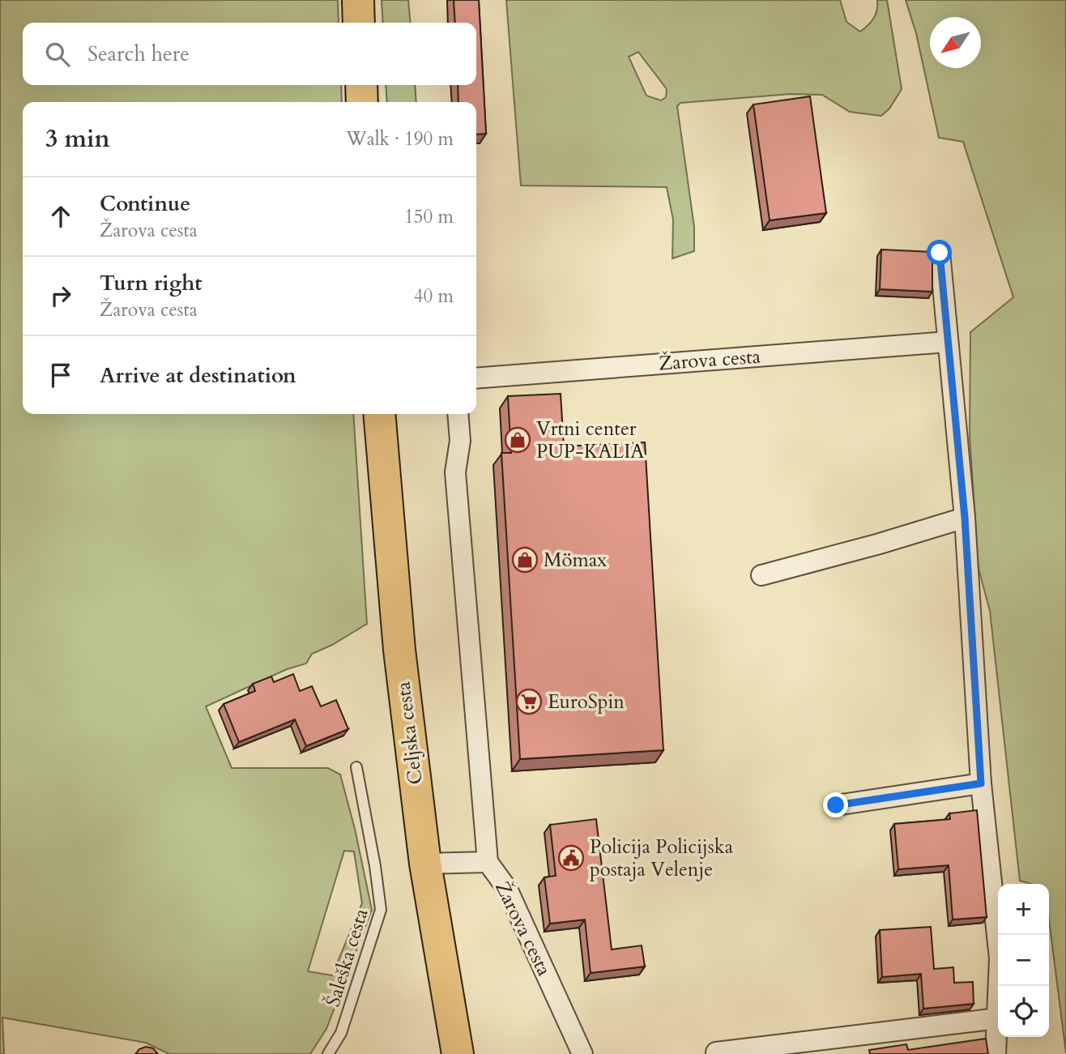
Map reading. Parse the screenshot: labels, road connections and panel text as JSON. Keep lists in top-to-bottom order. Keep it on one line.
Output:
{"streets":{"main road":["Celjska cesta"],"street":["Žarova cesta"],"lane":["Šaleška cesta"]},"crossings":[["Žarova cesta","Celjska cesta"]],"places":{"shop":["Vrtni center PUP-KALIA","Mömax"],"supermarket":["EuroSpin"],"public building":["Policija Policijska postaja Velenje"]},"north":"bottom left","page":{"search":"Search here","heading":["3 min","Walk · 190 m"],"list":[["Continue","Žarova cesta","150 m"],["Turn right","Žarova cesta","40 m"],"Arrive at destination"],"map_buttons":["+","−"]}}
